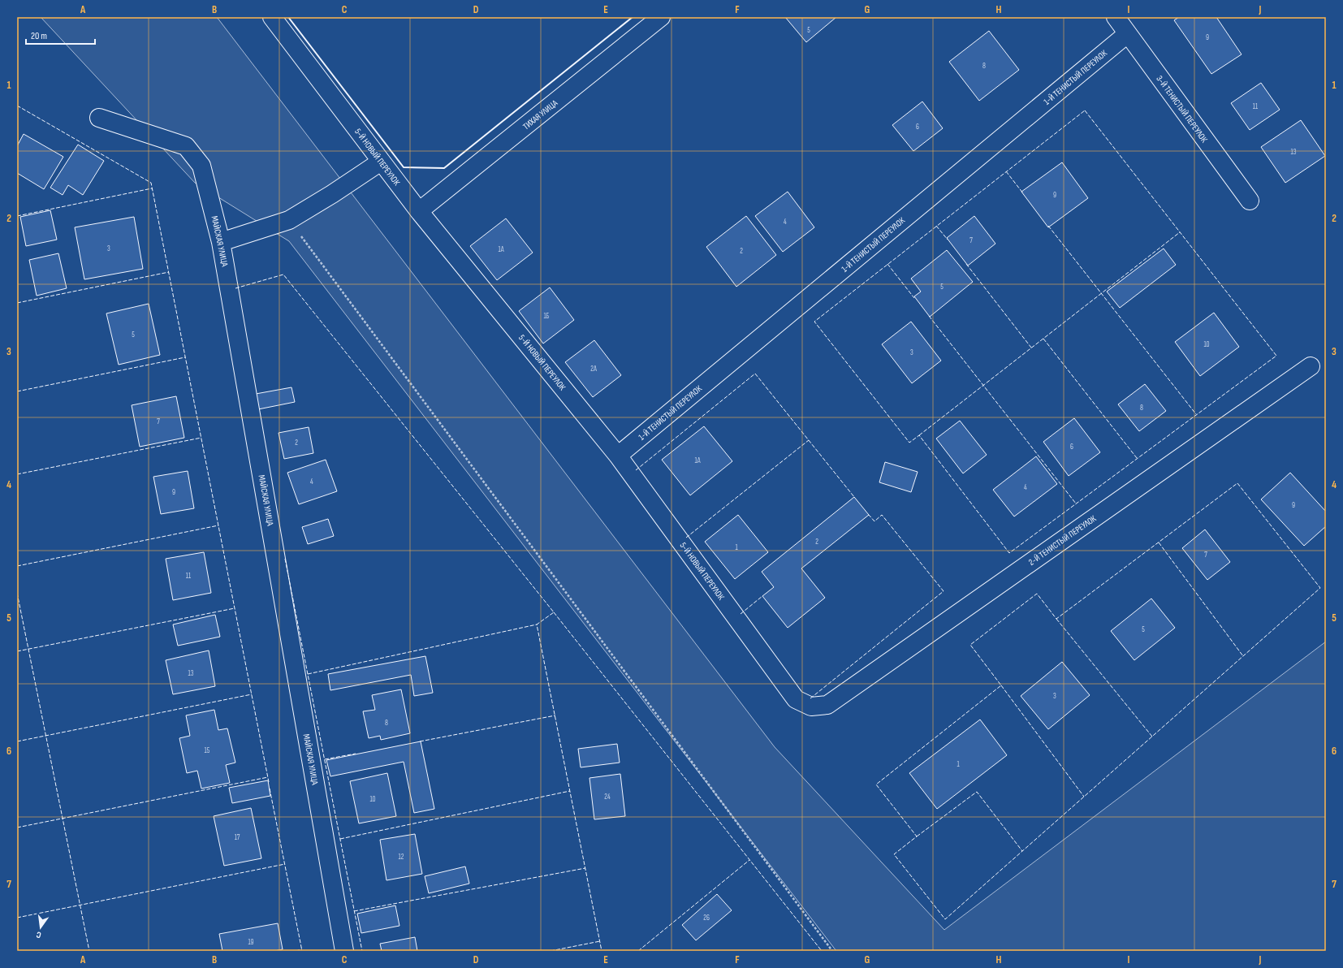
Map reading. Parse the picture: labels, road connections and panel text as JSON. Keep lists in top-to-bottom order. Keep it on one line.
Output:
{"streets":{"street":["1-Й ТЕНИСТЫЙ ПЕРЕУЛОК","3-Й ТЕНИСТЫЙ ПЕРЕУЛОК","ТИХАЯ УЛИЦА","5-Й НОВЫЙ ПЕРЕУЛОК","МАЙСКАЯ УЛИЦА","2-Й ТЕНИСТЫЙ ПЕРЕУЛОК"]},"crossings":[["1-Й ТЕНИСТЫЙ ПЕРЕУЛОК","3-Й ТЕНИСТЫЙ ПЕРЕУЛОК"],["1-Й ТЕНИСТЫЙ ПЕРЕУЛОК","5-Й НОВЫЙ ПЕРЕУЛОК"],["ТИХАЯ УЛИЦА","5-Й НОВЫЙ ПЕРЕУЛОК"],["5-Й НОВЫЙ ПЕРЕУЛОК","2-Й ТЕНИСТЫЙ ПЕРЕУЛОК"]],"house_numbers":["5","9","8","11","6","13","9","4","7","3","1А","2","5","1Б","5","10","3","2А","8","7","2","6","1А","4","4","9","9","2","1","7","11","5","13","3","8","15","1","24","10","17","12","26","19"],"scale_bar":"20 m","north":"bottom","grid":{"columns":["A","B","C","D","E","F","G","H","I","J"],"rows":["1","2","3","4","5","6","7"]}}
